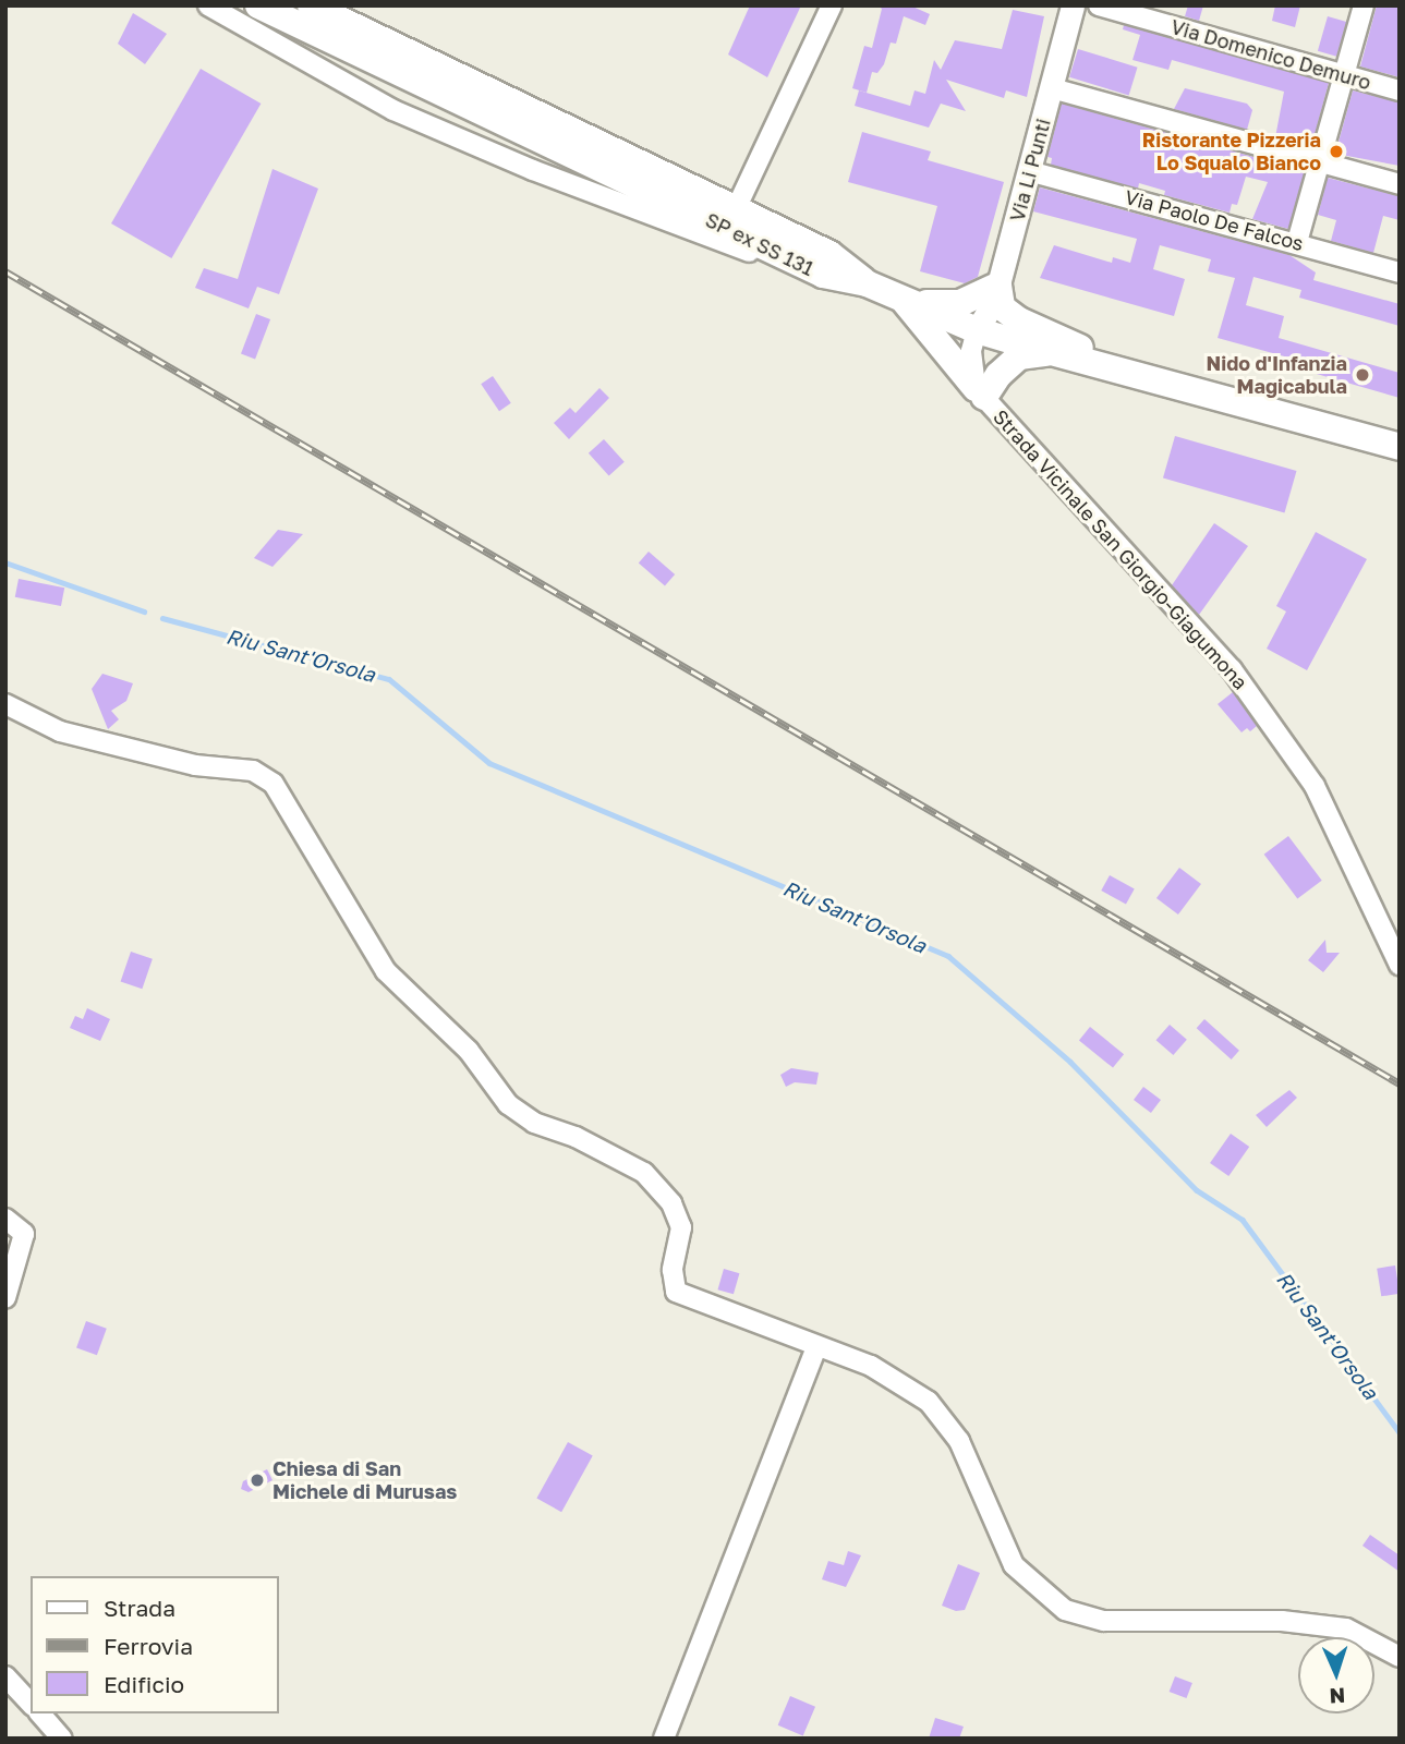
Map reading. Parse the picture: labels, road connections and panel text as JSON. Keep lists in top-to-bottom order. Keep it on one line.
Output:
{"streets":{"main road":["SP ex SS 131"],"street":["Via Domenico Demuro","Via Li Punti","Via Paolo De Falcos","Strada Vicinale San Giorgio-Giagumona"]},"crossings":[["Via Li Punti","Via Paolo De Falcos"]],"water":["Riu Sant'Orsola"],"places":["Ristorante Pizzeria Lo Squalo Bianco","Nido d'Infanzia Magicabula","Chiesa di San Michele di Murusas"],"legend":["Strada","Ferrovia","Edificio"],"north":"bottom"}
